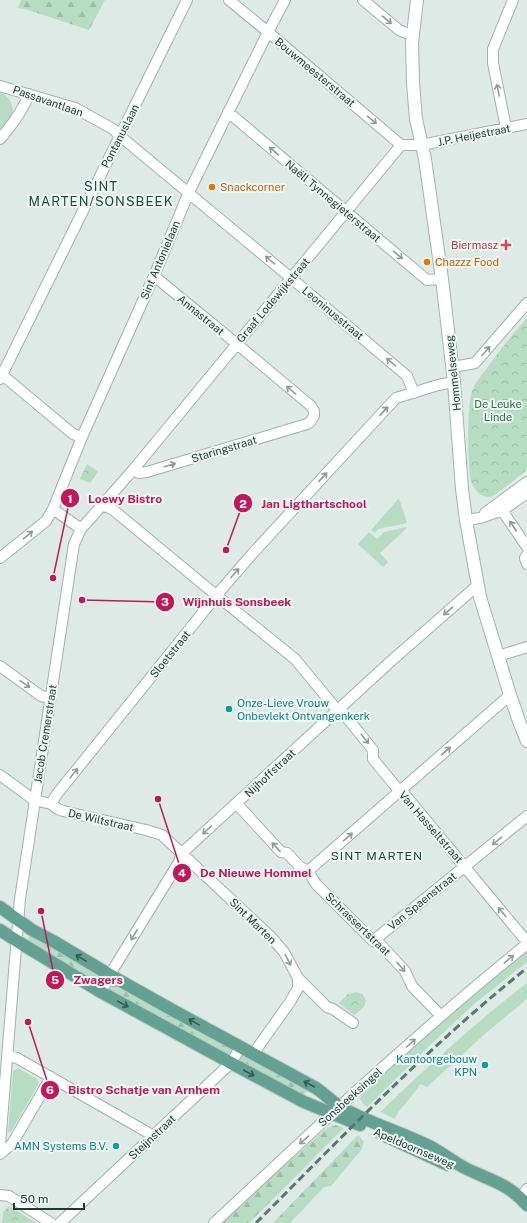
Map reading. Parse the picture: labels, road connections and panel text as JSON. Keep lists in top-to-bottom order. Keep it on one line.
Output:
{"streets":{"main road":["Apeldoornseweg"],"street":["Bouwmeesterstraat","Passavantlaan","J.P. Heijestraat","Pontanuslaan","Naëll Tynnegieterstraat","Sint Antonielaan","Graaf Lodewijkstraat","Leoninusstraat","Annastraat","Hommelseweg","Staringstraat","Sloetstraat","Jacob Cremerstraat","Nijhoffstraat","De Wiltstraat","Van Hasseltstraat","Van Spaenstraat","Sint Marten","Schrassertstraat","Sonsbeeksingel","Steijnstraat"]},"crossings":[["Bouwmeesterstraat","Sint Antonielaan"],["Bouwmeesterstraat","Graaf Lodewijkstraat"],["Passavantlaan","Pontanuslaan"],["Passavantlaan","Sint Antonielaan"],["Passavantlaan","Leoninusstraat"],["J.P. Heijestraat","Hommelseweg"],["Naëll Tynnegieterstraat","Sint Antonielaan"],["Naëll Tynnegieterstraat","Graaf Lodewijkstraat"],["Naëll Tynnegieterstraat","Hommelseweg"],["Sint Antonielaan","Leoninusstraat"],["Sint Antonielaan","Annastraat"],["Graaf Lodewijkstraat","Leoninusstraat"],["Graaf Lodewijkstraat","Annastraat"],["Graaf Lodewijkstraat","Staringstraat"],["Graaf Lodewijkstraat","Jacob Cremerstraat"],["Leoninusstraat","Sloetstraat"],["Annastraat","Staringstraat"],["Hommelseweg","Sloetstraat"],["Hommelseweg","Nijhoffstraat"],["Sloetstraat","De Wiltstraat"],["Sloetstraat","Van Hasseltstraat"],["Jacob Cremerstraat","De Wiltstraat"],["Jacob Cremerstraat","Apeldoornseweg"],["Nijhoffstraat","De Wiltstraat"],["Nijhoffstraat","Van Hasseltstraat"],["Nijhoffstraat","Sint Marten"],["Nijhoffstraat","Schrassertstraat"],["Nijhoffstraat","Apeldoornseweg"],["De Wiltstraat","Sint Marten"],["Van Hasseltstraat","Van Spaenstraat"],["Van Hasseltstraat","Sonsbeeksingel"],["Van Spaenstraat","Schrassertstraat"],["Schrassertstraat","Sonsbeeksingel"],["Sonsbeeksingel","Apeldoornseweg"],["Steijnstraat","Apeldoornseweg"]],"one_way":["Leoninusstraat","Annastraat","Staringstraat","Sloetstraat","Nijhoffstraat","Van Spaenstraat","Sint Marten"],"districts":["SINT MARTEN/SONSBEEK","SINT MARTEN"],"parks":["De Leuke Linde"],"places":{"other":["Snackcorner","Chazzz Food","Jan Ligthartschool","Loewy Bistro","Wijnhuis Sonsbeek","Onze-Lieve Vrouw Onbevlekt Ontvangenkerk","De Nieuwe Hommel","Zwagers","Bistro Schatje van Arnhem","Kantoorgebouw KPN","AMN Systems B.V."],"health":["Biermasz"]},"scale_bar":"50 m"}
